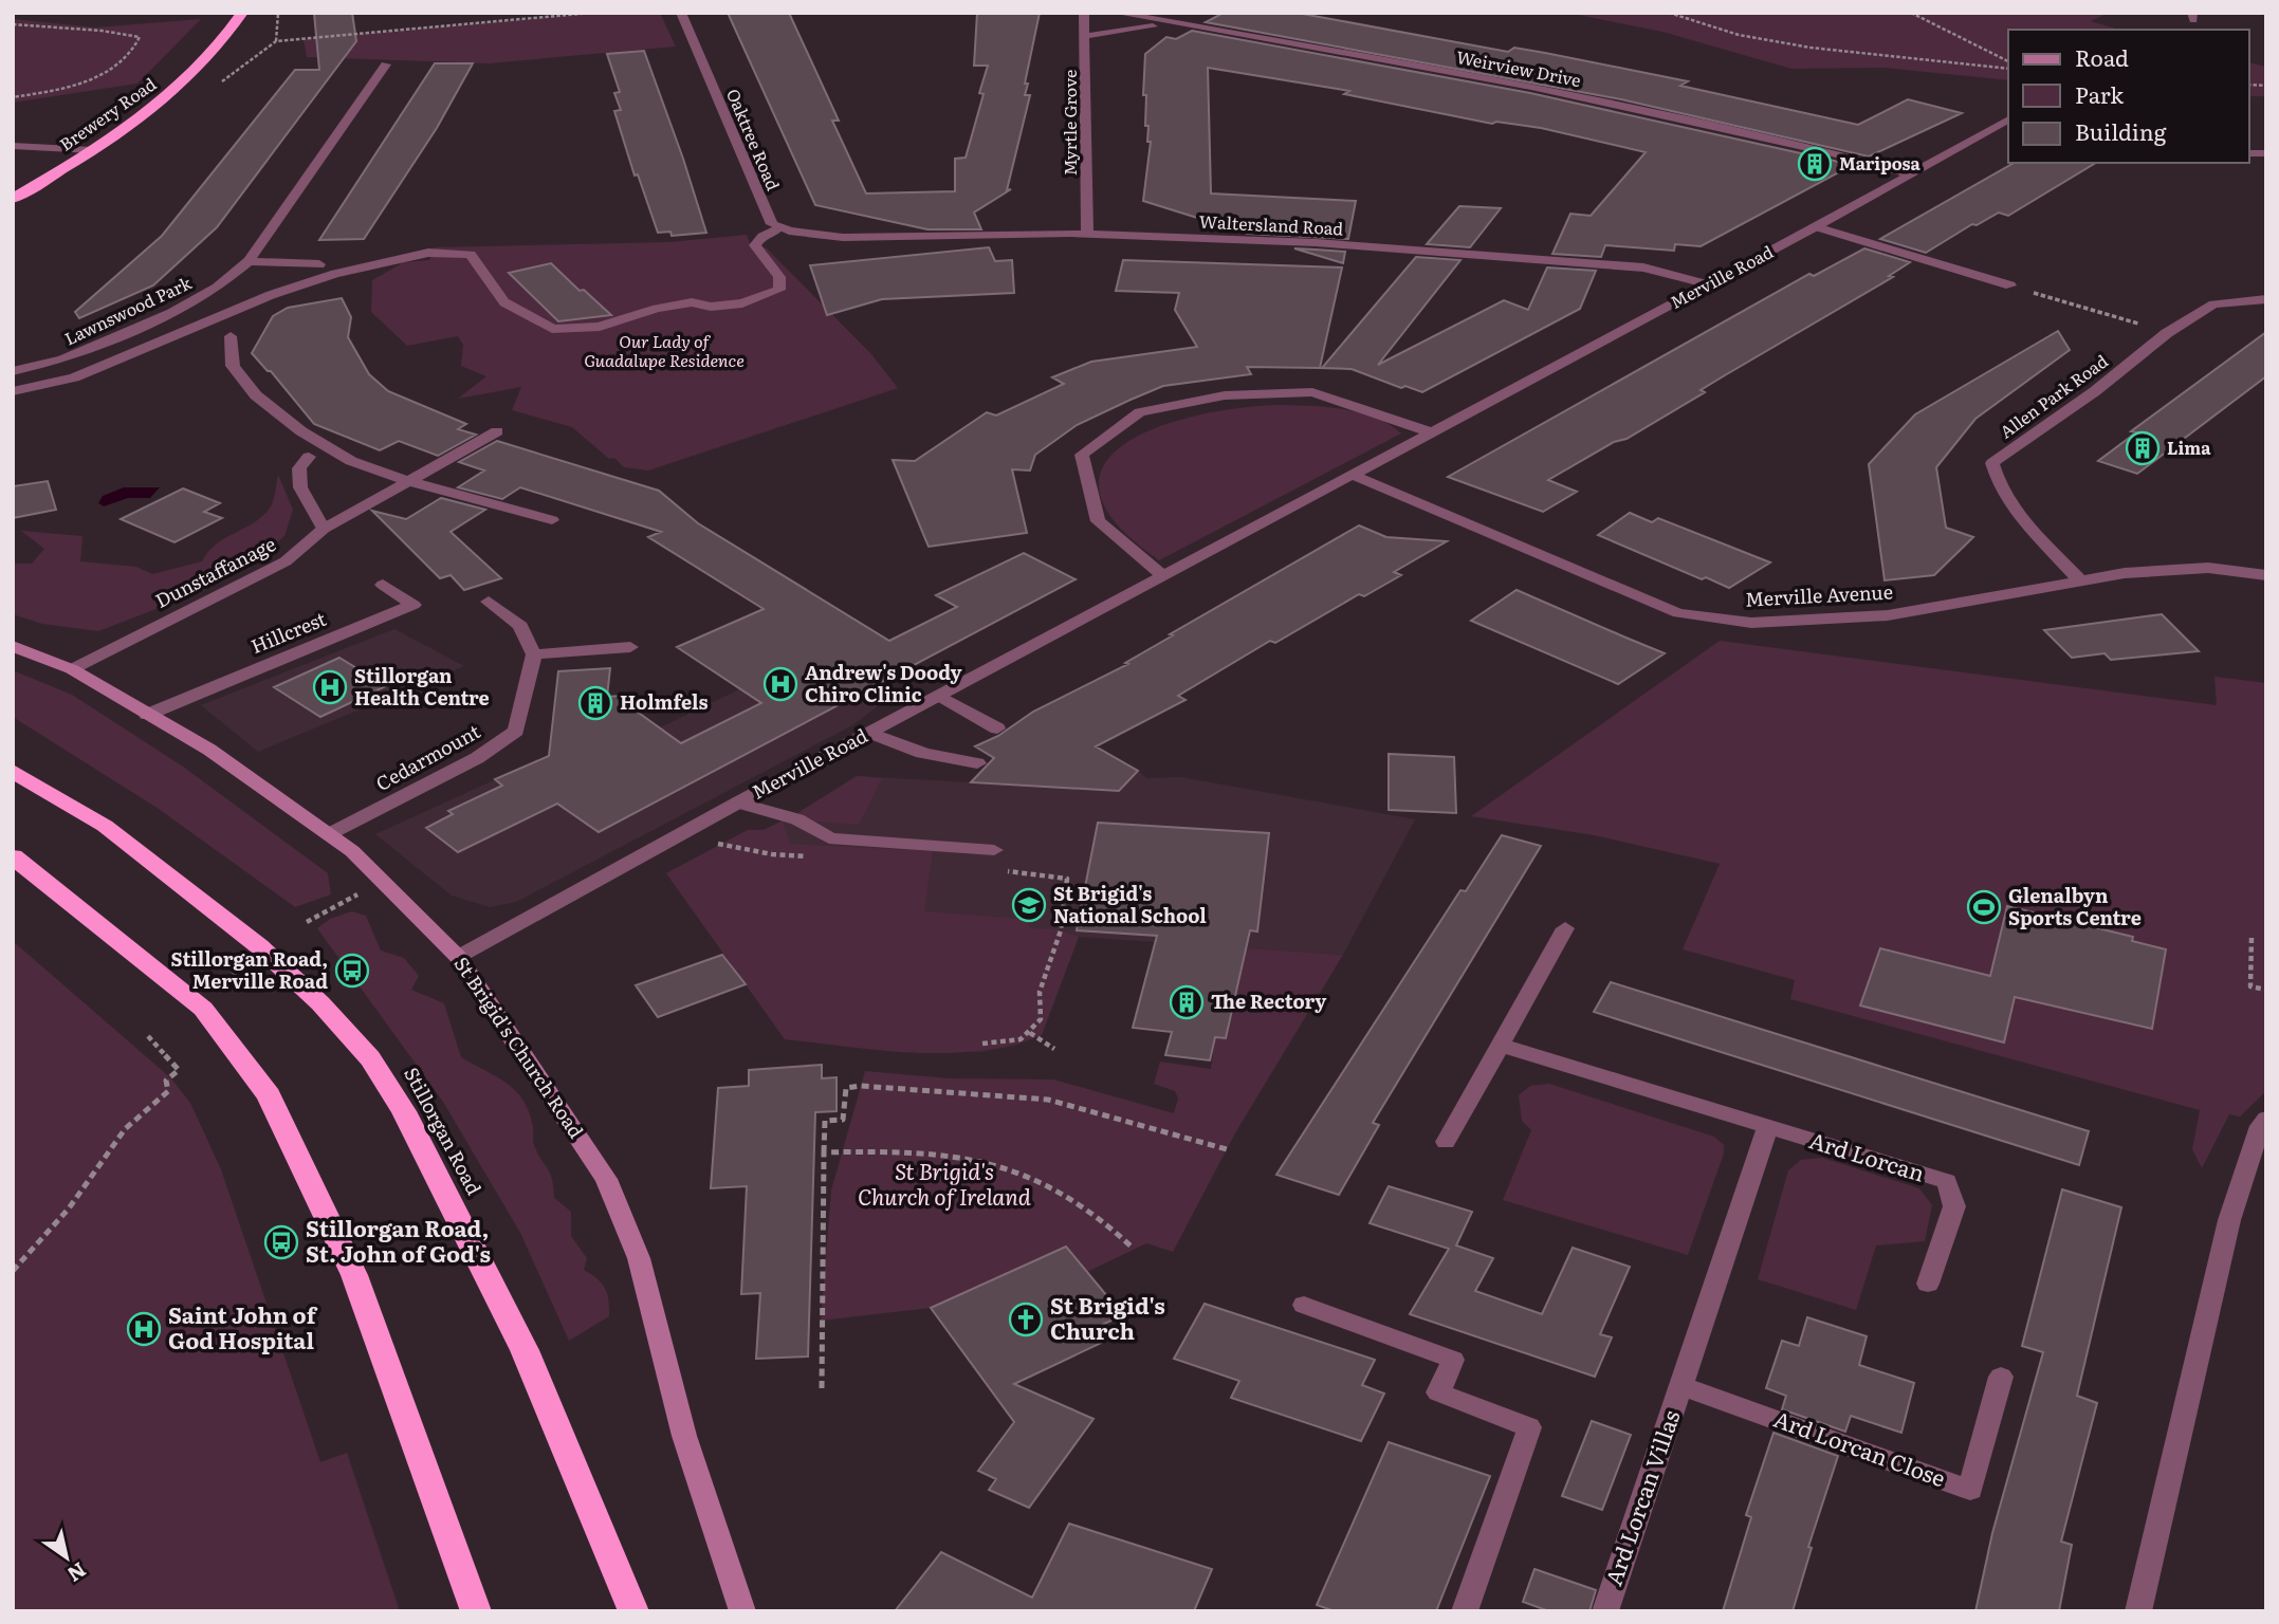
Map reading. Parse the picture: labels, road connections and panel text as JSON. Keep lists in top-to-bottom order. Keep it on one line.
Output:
{"streets":{"highway":["Brewery Road","Stillorgan Road"],"street":["Weirview Drive","Myrtle Grove","Oaktree Road","Waltersland Road","Merville Road","Lawnswood Park","Allen Park Road","Dunstaffanage","Merville Avenue","Hillcrest","Cedarmount","St Brigid's Church Road","Ard Lorcan","Ard Lorcan Close","Ard Lorcan Villas"]},"crossings":[["Weirview Drive","Merville Road"],["Myrtle Grove","Waltersland Road"],["Oaktree Road","Waltersland Road"],["Waltersland Road","Merville Road"],["Merville Road","Merville Avenue"],["Merville Road","St Brigid's Church Road"],["Allen Park Road","Merville Avenue"],["Dunstaffanage","St Brigid's Church Road"],["Hillcrest","St Brigid's Church Road"],["Cedarmount","St Brigid's Church Road"],["Ard Lorcan Close","Ard Lorcan Villas"]],"parks":["Our Lady of Guadalupe Residence","St Brigid's Church of Ireland"],"places":{"building":["Mariposa","Lima","Holmfels","The Rectory"],"hospital":["Andrew's Doody Chiro Clinic","Stillorgan Health Centre","Saint John of God Hospital"],"school or university":["St Brigid's National School"],"sports":["Glenalbyn Sports Centre"],"bus stop":["Stillorgan Road, Merville Road","Stillorgan Road, St. John of God's"],"church":["St Brigid's Church"]},"legend":["Road","Park","Building"],"north":"bottom right"}
